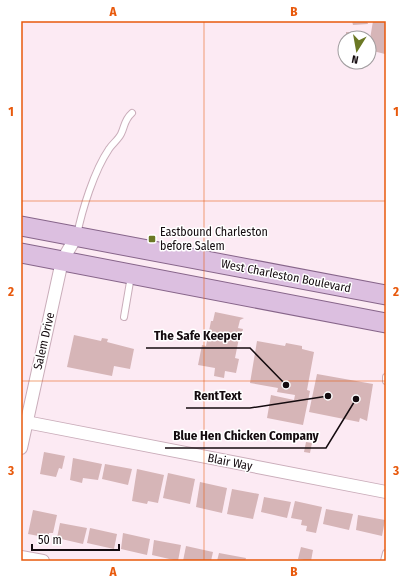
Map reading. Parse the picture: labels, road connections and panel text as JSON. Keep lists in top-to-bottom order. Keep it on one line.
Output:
{"streets":{"main road":["West Charleston Boulevard"],"street":["Salem Drive","Blair Way"]},"crossings":[["West Charleston Boulevard","Salem Drive"],["Salem Drive","Blair Way"]],"places":{"transit":["Eastbound Charleston before Salem"],"other":["The Safe Keeper","RentText","Blue Hen Chicken Company"]},"scale_bar":"50 m","north":"bottom","grid":{"columns":["A","B"],"rows":["1","2","3"]}}
